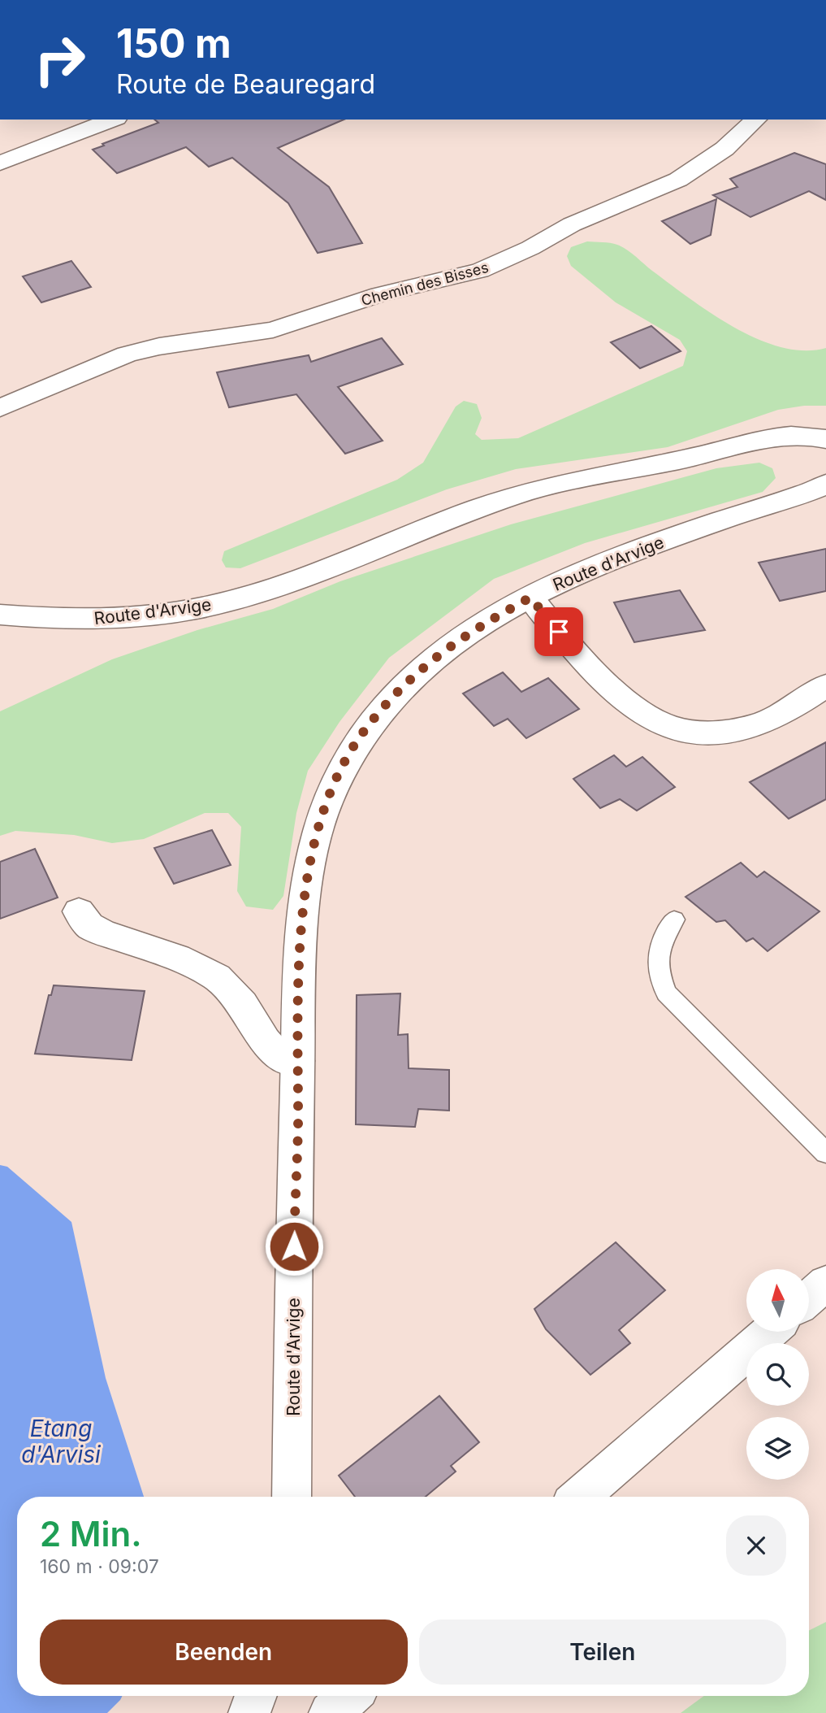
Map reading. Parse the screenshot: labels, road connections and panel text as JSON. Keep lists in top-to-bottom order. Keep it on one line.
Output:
{"streets":{"street":["Chemin des Bisses","Route d'Arvige"]},"water":["Etang d'Arvisi"],"north":"top","page":{"turn":["150 m","Route de Beauregard"],"heading":["2 Min.","160 m · 09:07"],"buttons":["Beenden","Teilen"]}}
